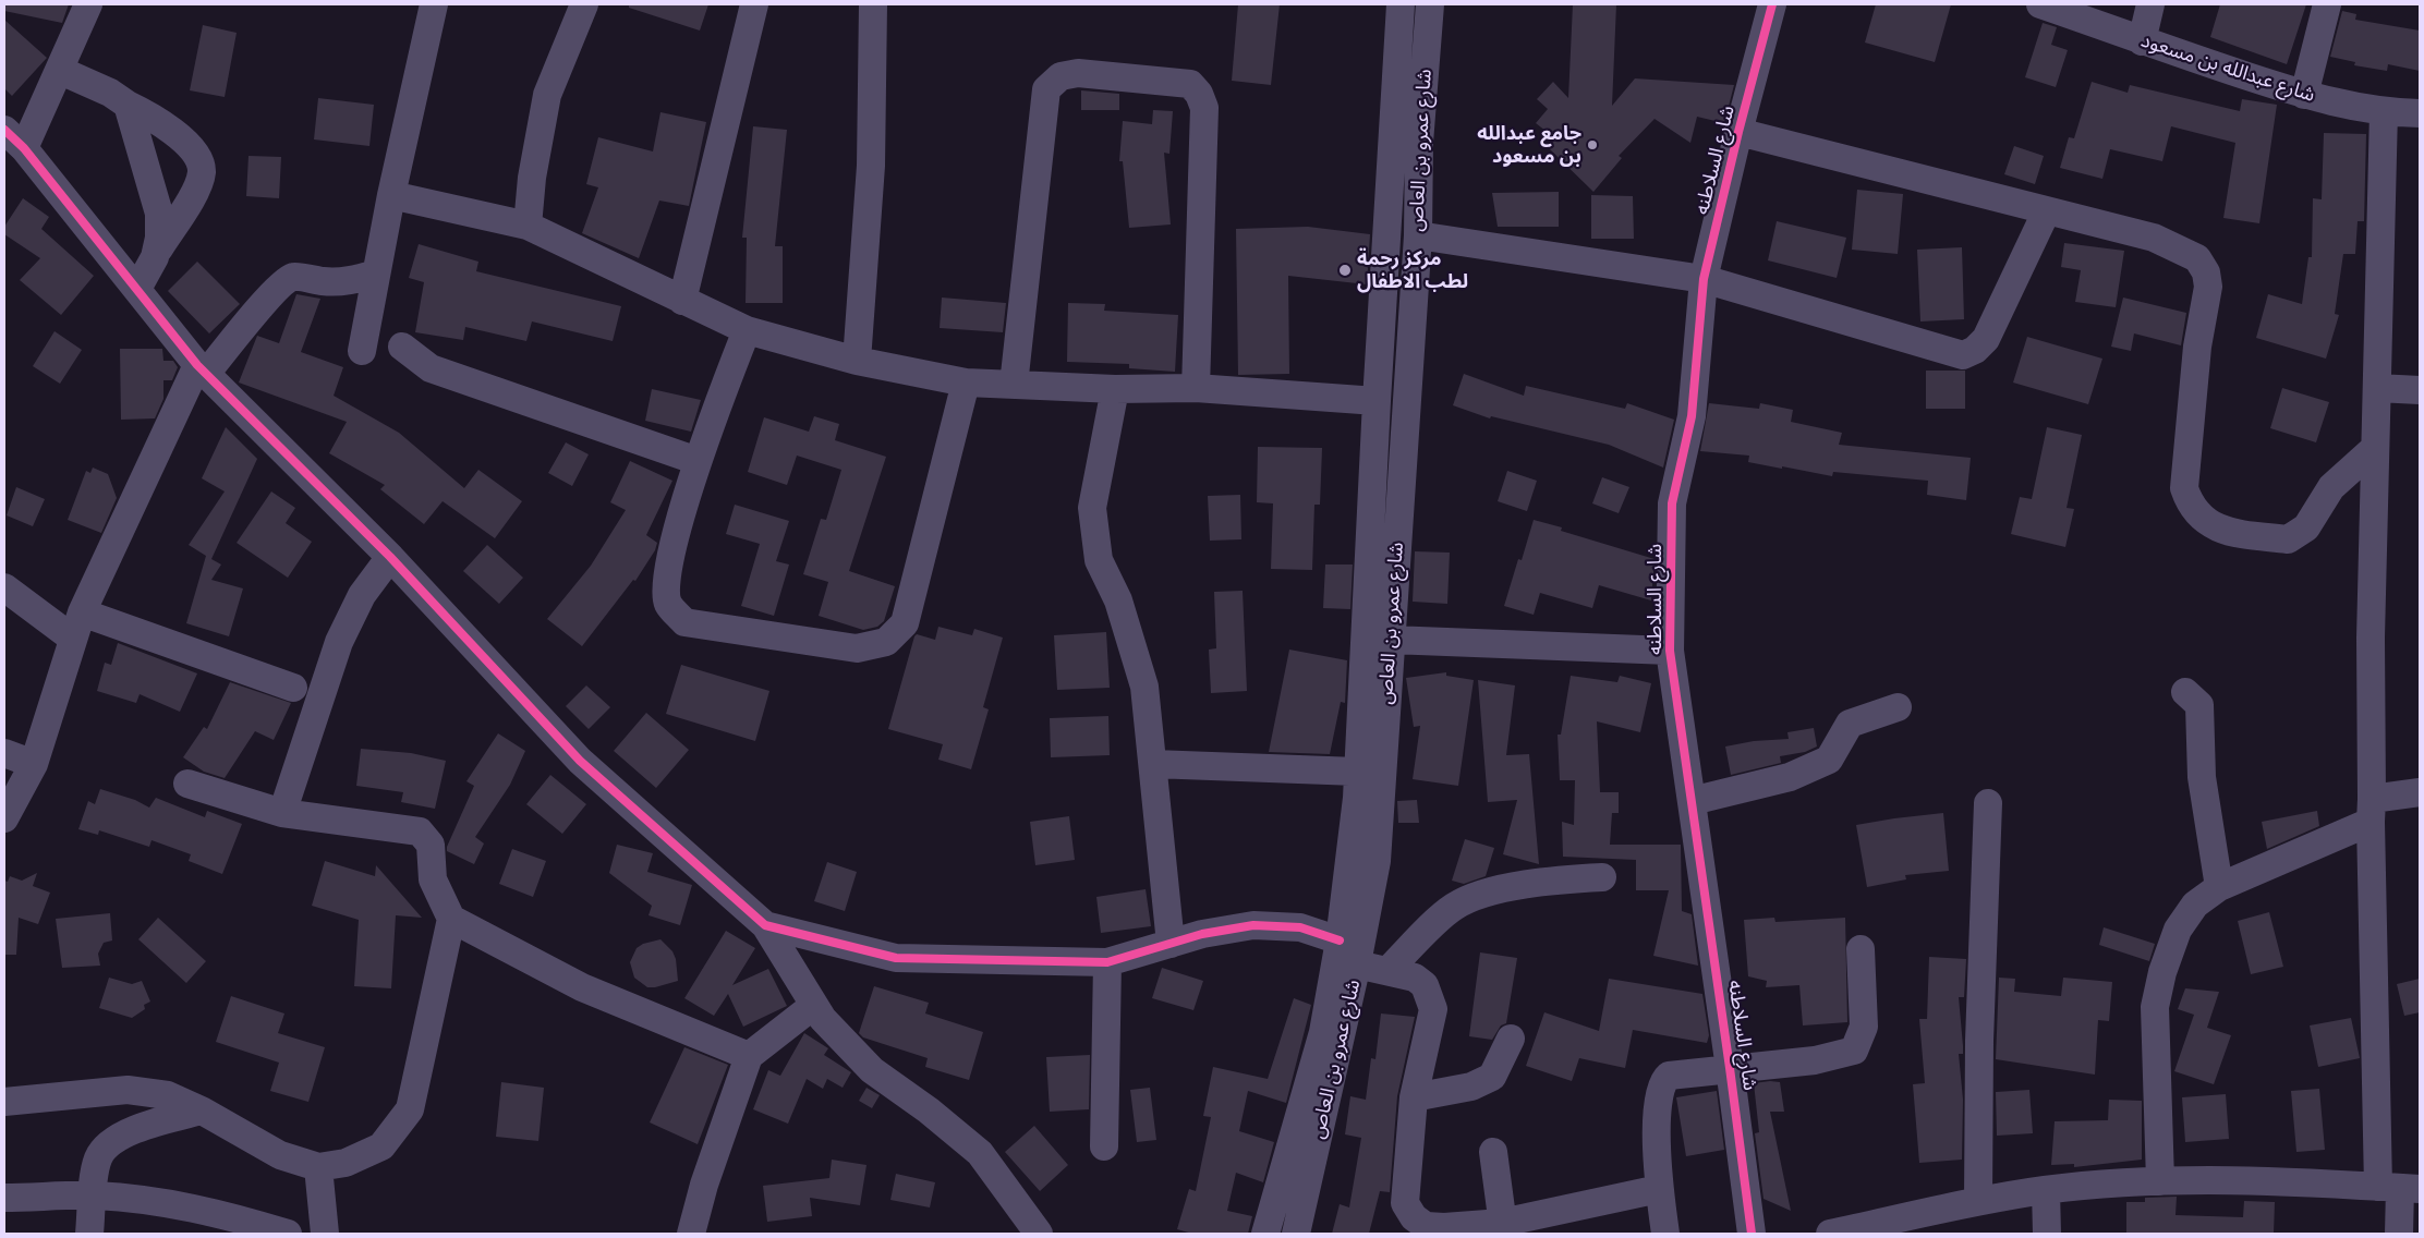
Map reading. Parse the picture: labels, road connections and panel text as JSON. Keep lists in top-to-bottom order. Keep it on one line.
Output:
{"streets":{"street":["شارع عبدالله بن مسعود","شارع عمرو بن العاص","شارع السلاطنه"]},"places":["جامع عبدالله بن مسعود","مركز رحمة لطب الاطفال"]}
